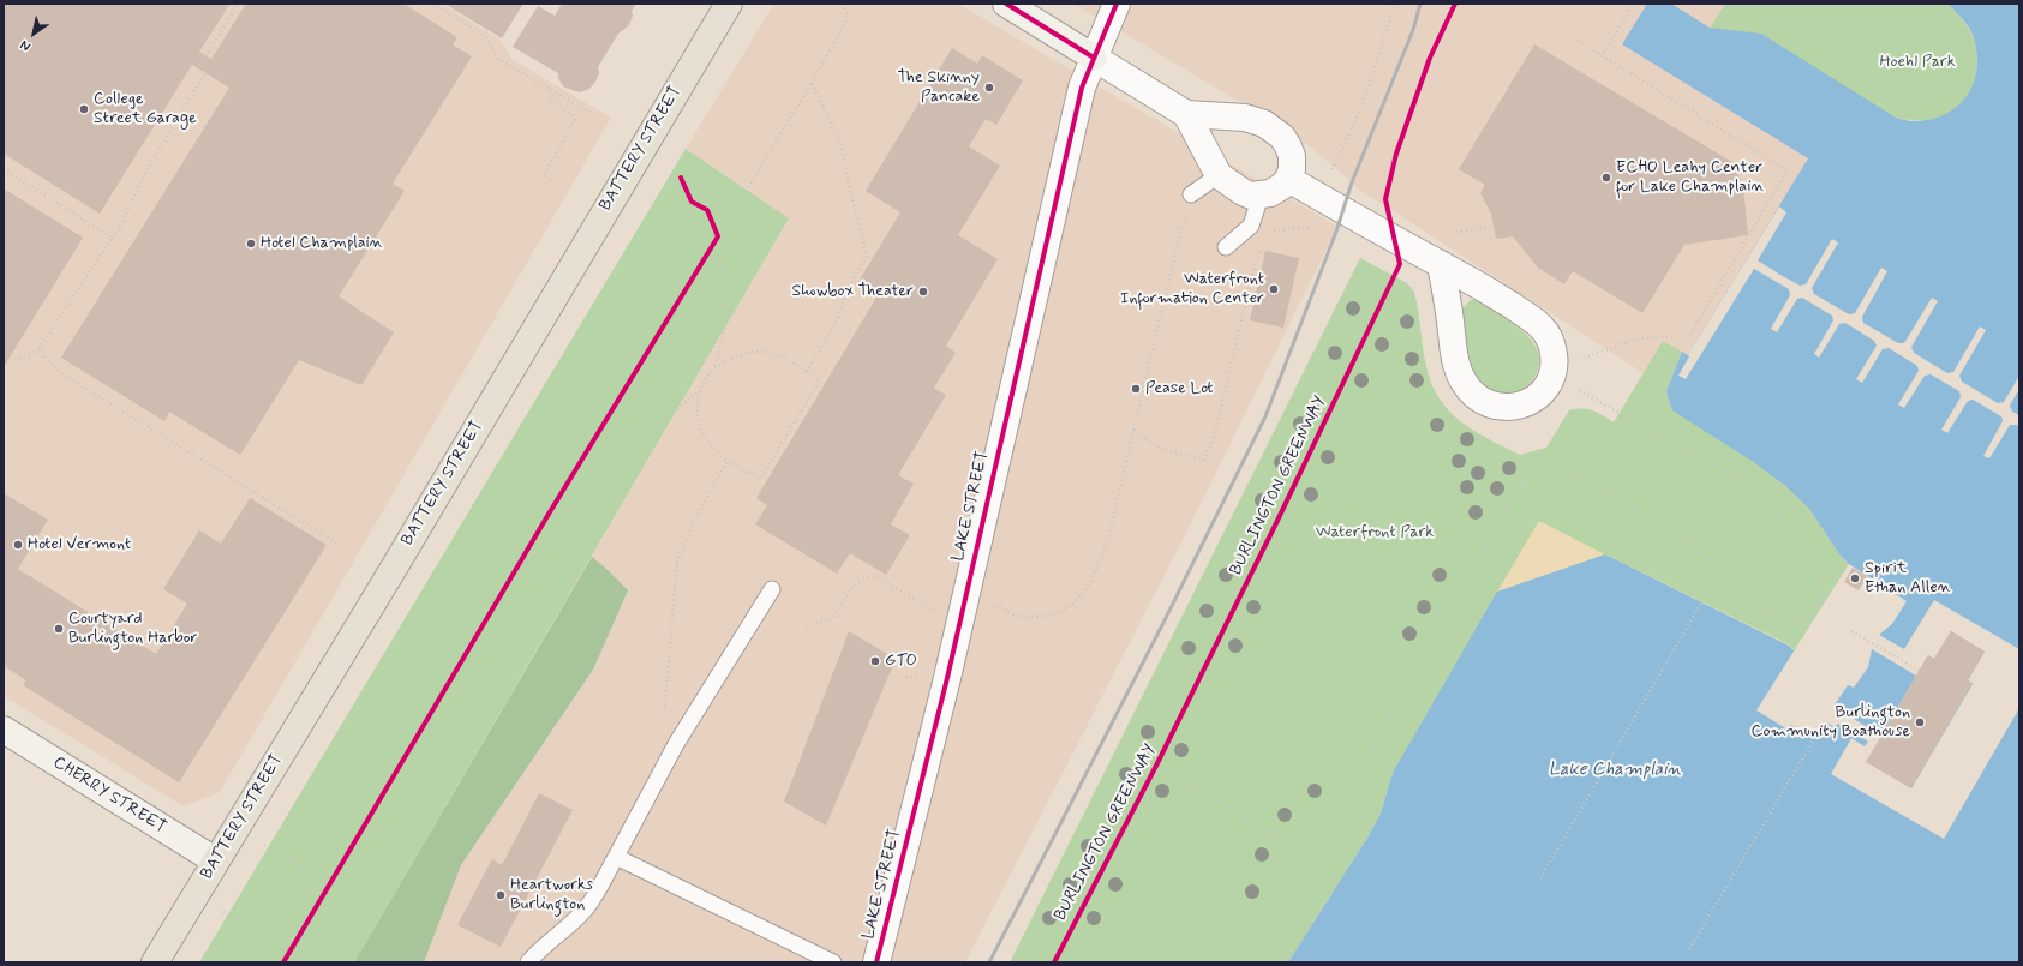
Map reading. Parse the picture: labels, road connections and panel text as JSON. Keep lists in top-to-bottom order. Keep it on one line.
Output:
{"streets":{"main road":["BATTERY STREET"],"street":["LAKE STREET","CHERRY STREET"],"cycle path":["BURLINGTON GREENWAY"]},"crossings":[["BATTERY STREET","CHERRY STREET"]],"water":["Lake Champlain"],"parks":["Hoehl Park","Waterfront Park"],"places":["The Skinny Pancake","College Street Garage","ECHO Leahy Center for Lake Champlain","Hotel Champlain","Waterfront Information Center","Showbox Theater","Pease Lot","Hotel Vermont","Spirit Ethan Allen","Courtyard Burlington Harbor","GTO","Burlington Community Boathouse","Heartworks Burlington"],"north":"bottom left"}
